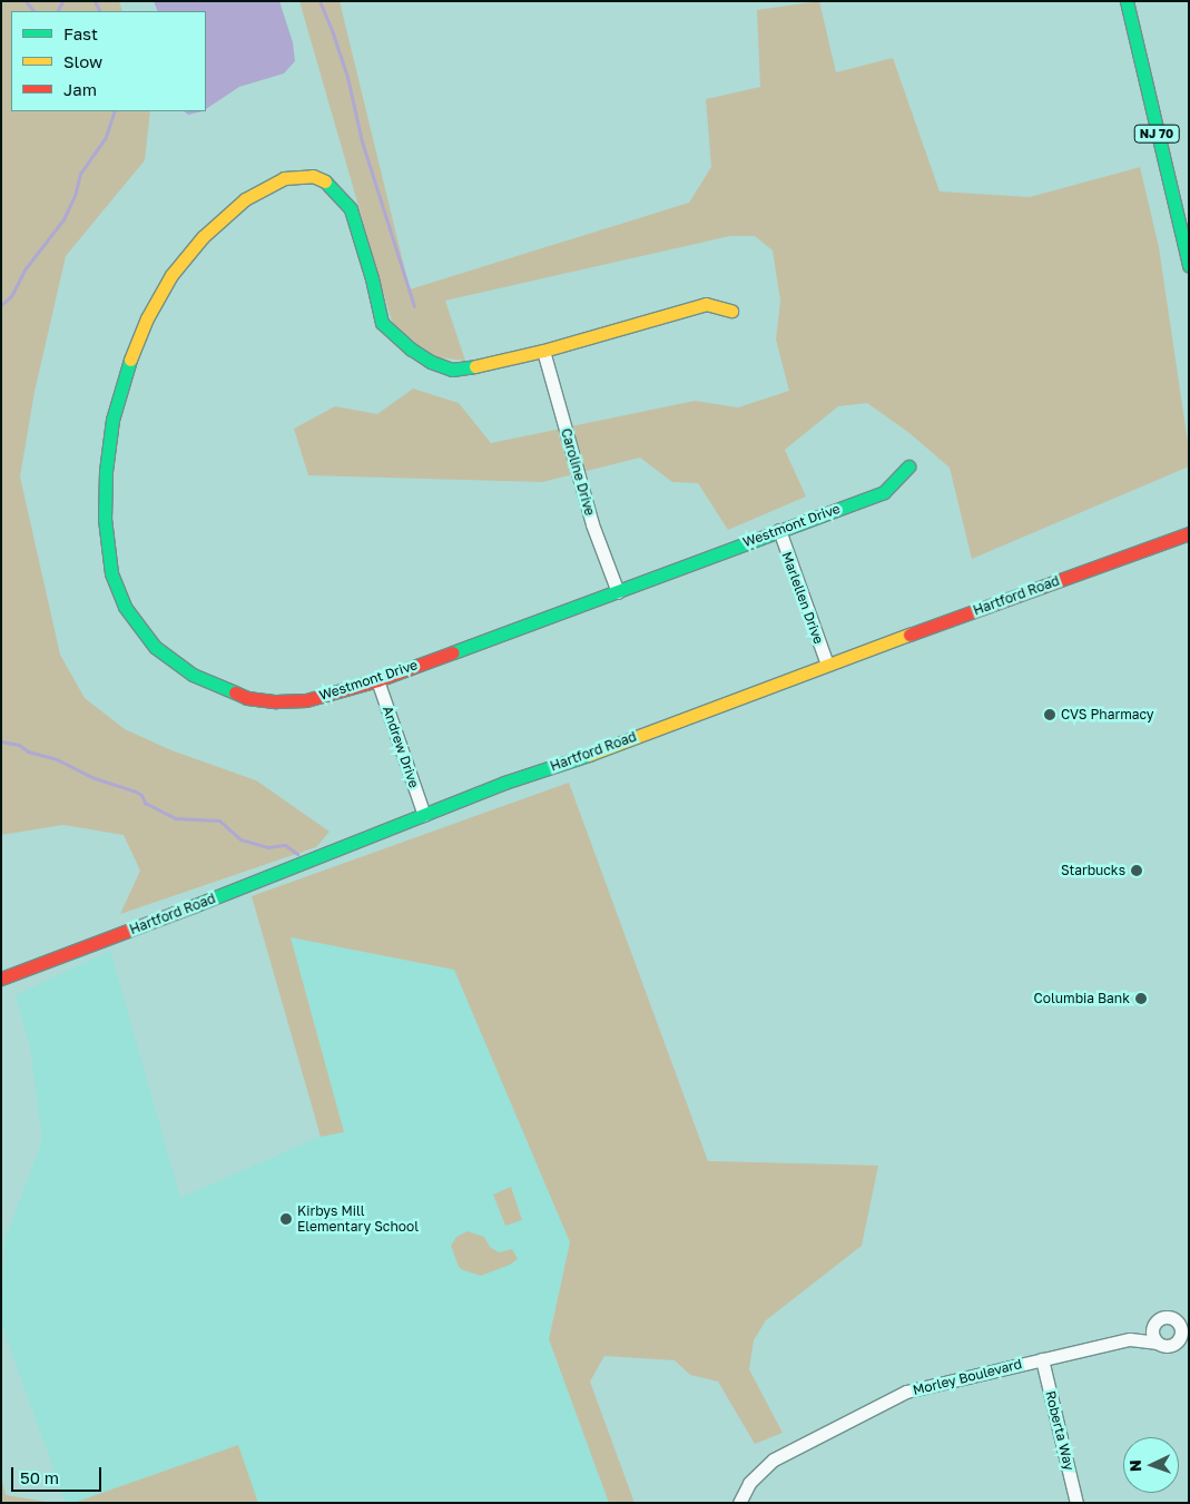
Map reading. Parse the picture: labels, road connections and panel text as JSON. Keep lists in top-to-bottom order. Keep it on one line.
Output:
{"streets":{"main road":["NJ 70","Westmont Drive","Hartford Road"],"street":["Caroline Drive","Marlellen Drive","Andrew Drive","Morley Boulevard","Roberta Way"]},"crossings":[["Caroline Drive","Westmont Drive"],["Westmont Drive","Marlellen Drive"],["Westmont Drive","Andrew Drive"],["Hartford Road","Marlellen Drive"],["Hartford Road","Andrew Drive"],["Morley Boulevard","Roberta Way"]],"places":["CVS Pharmacy","Starbucks","Columbia Bank","Kirbys Mill Elementary School"],"legend":["Fast","Slow","Jam"],"scale_bar":"50 m","north":"left"}
